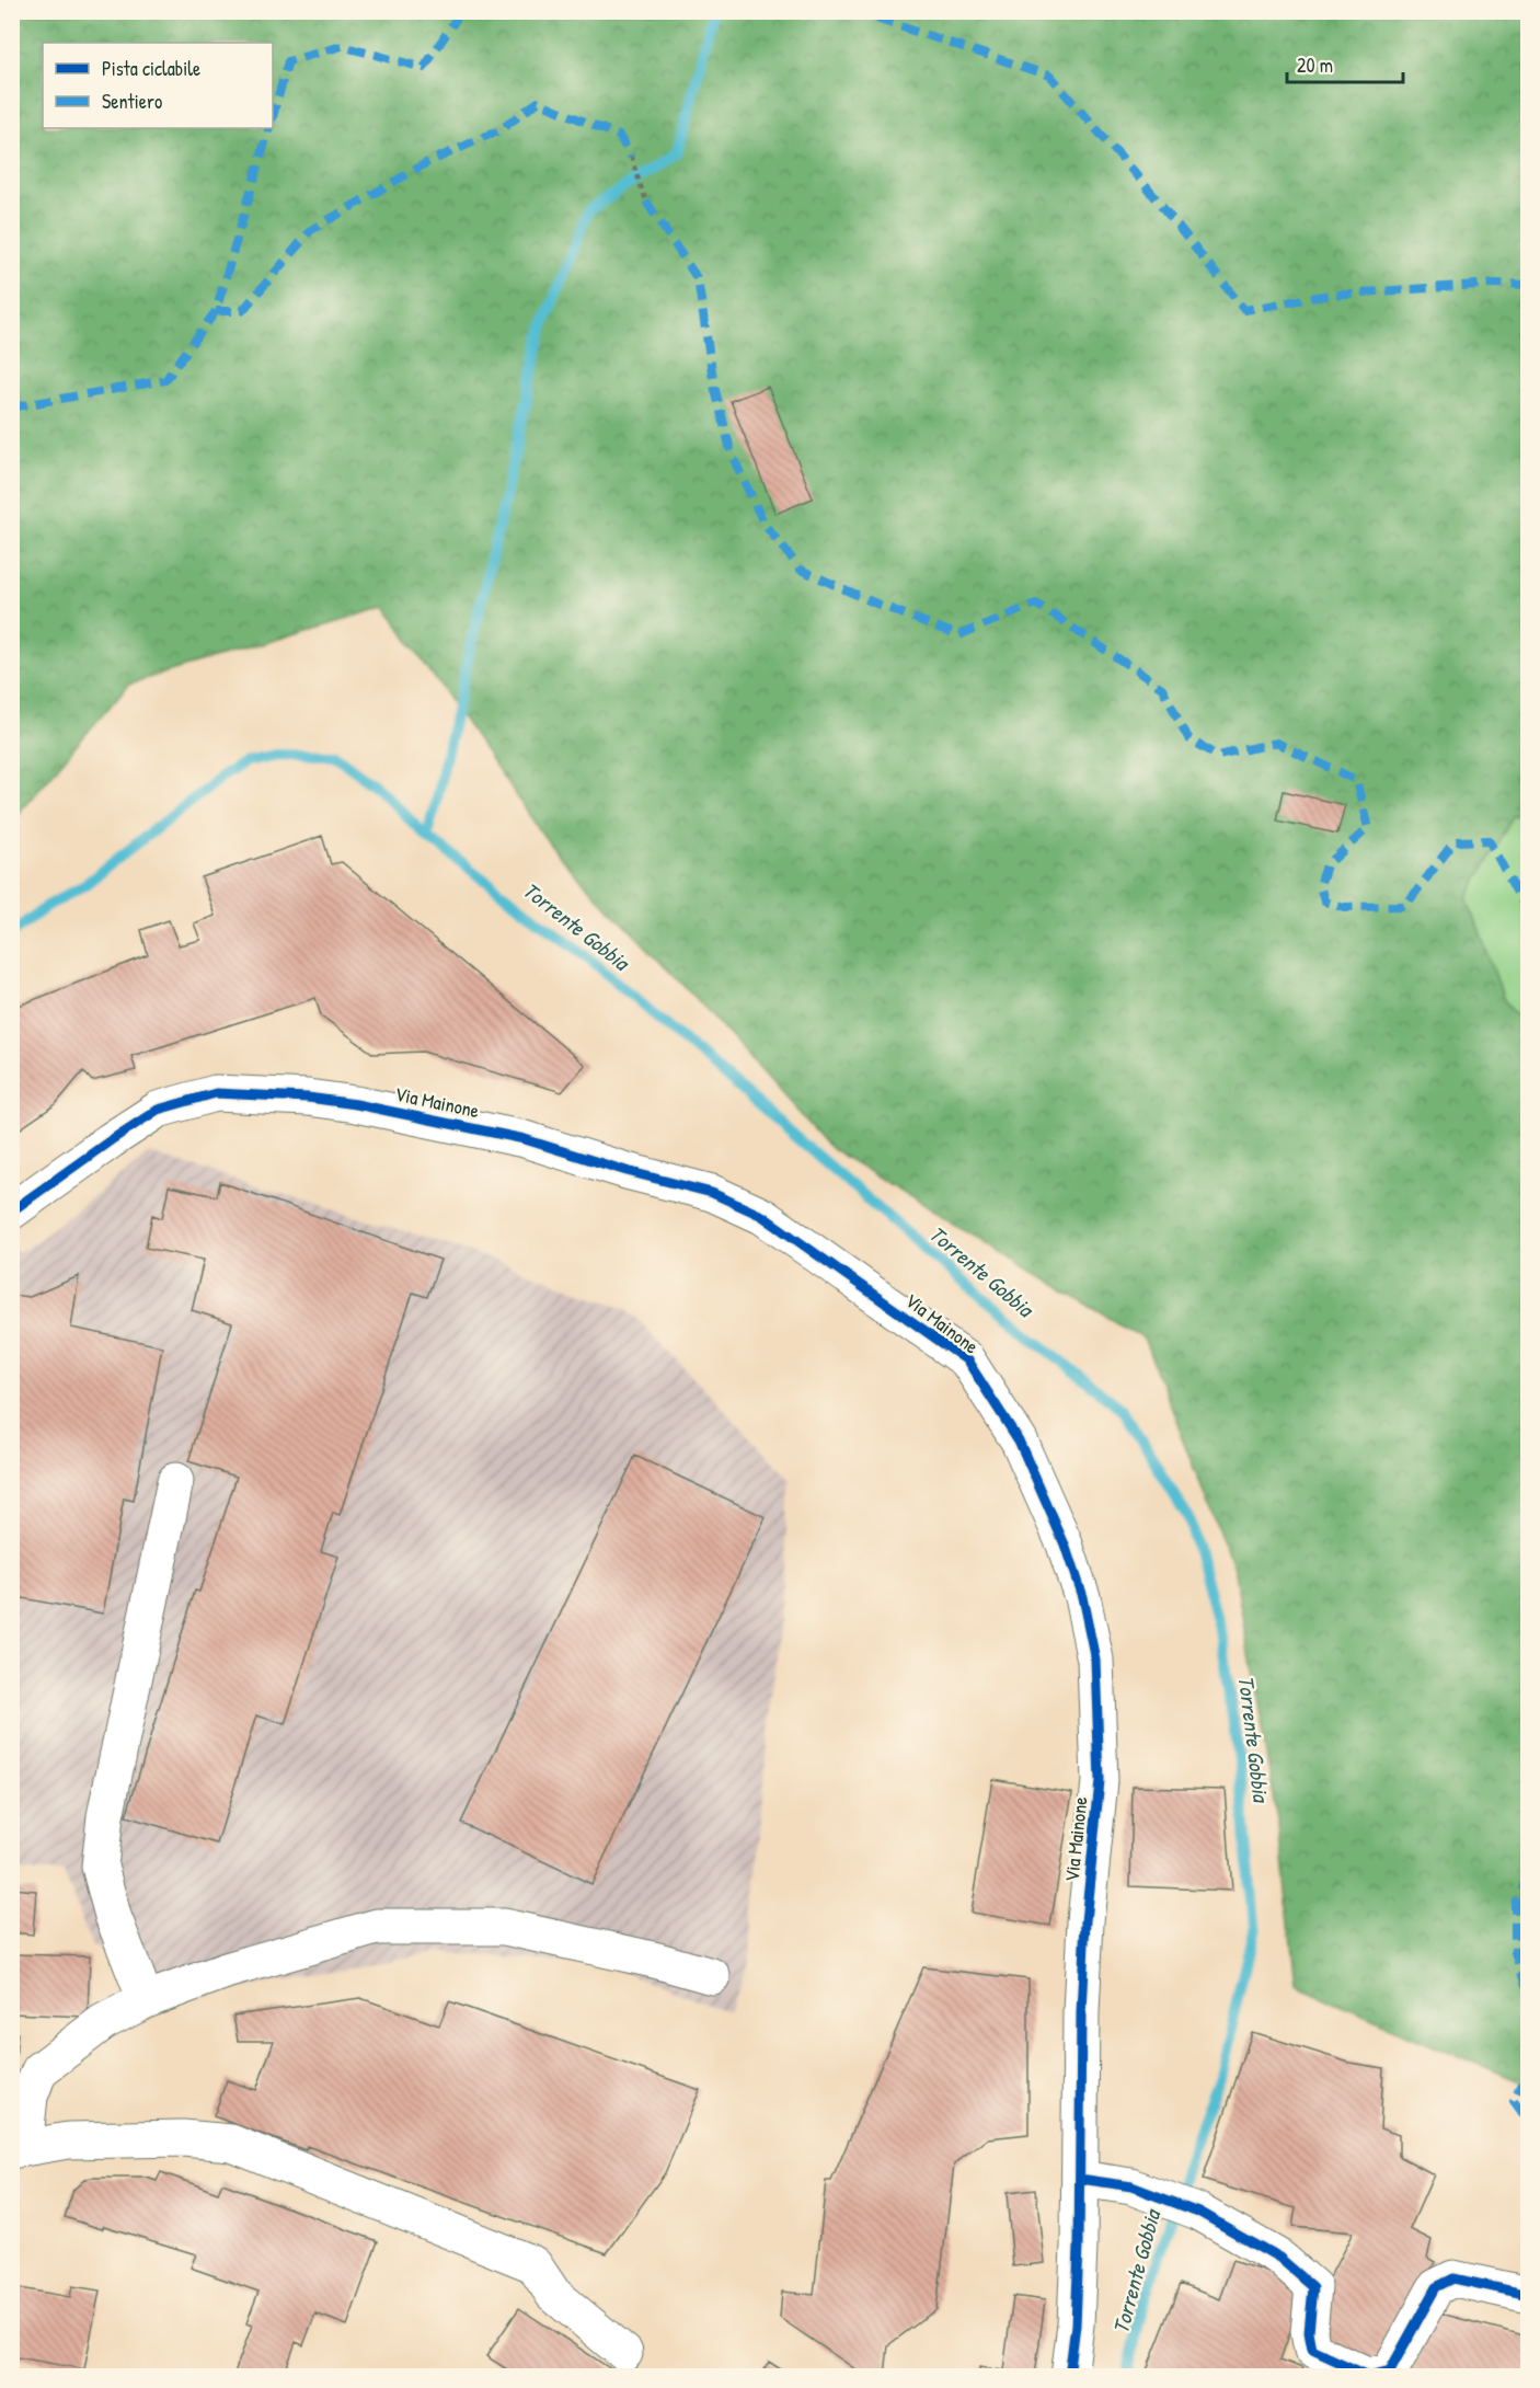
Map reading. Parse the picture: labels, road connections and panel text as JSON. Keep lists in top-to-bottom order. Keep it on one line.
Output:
{"streets":{"street":["Via Mainone"]},"water":["Torrente Gobbia"],"legend":["Pista ciclabile","Sentiero"],"scale_bar":"20 m"}
